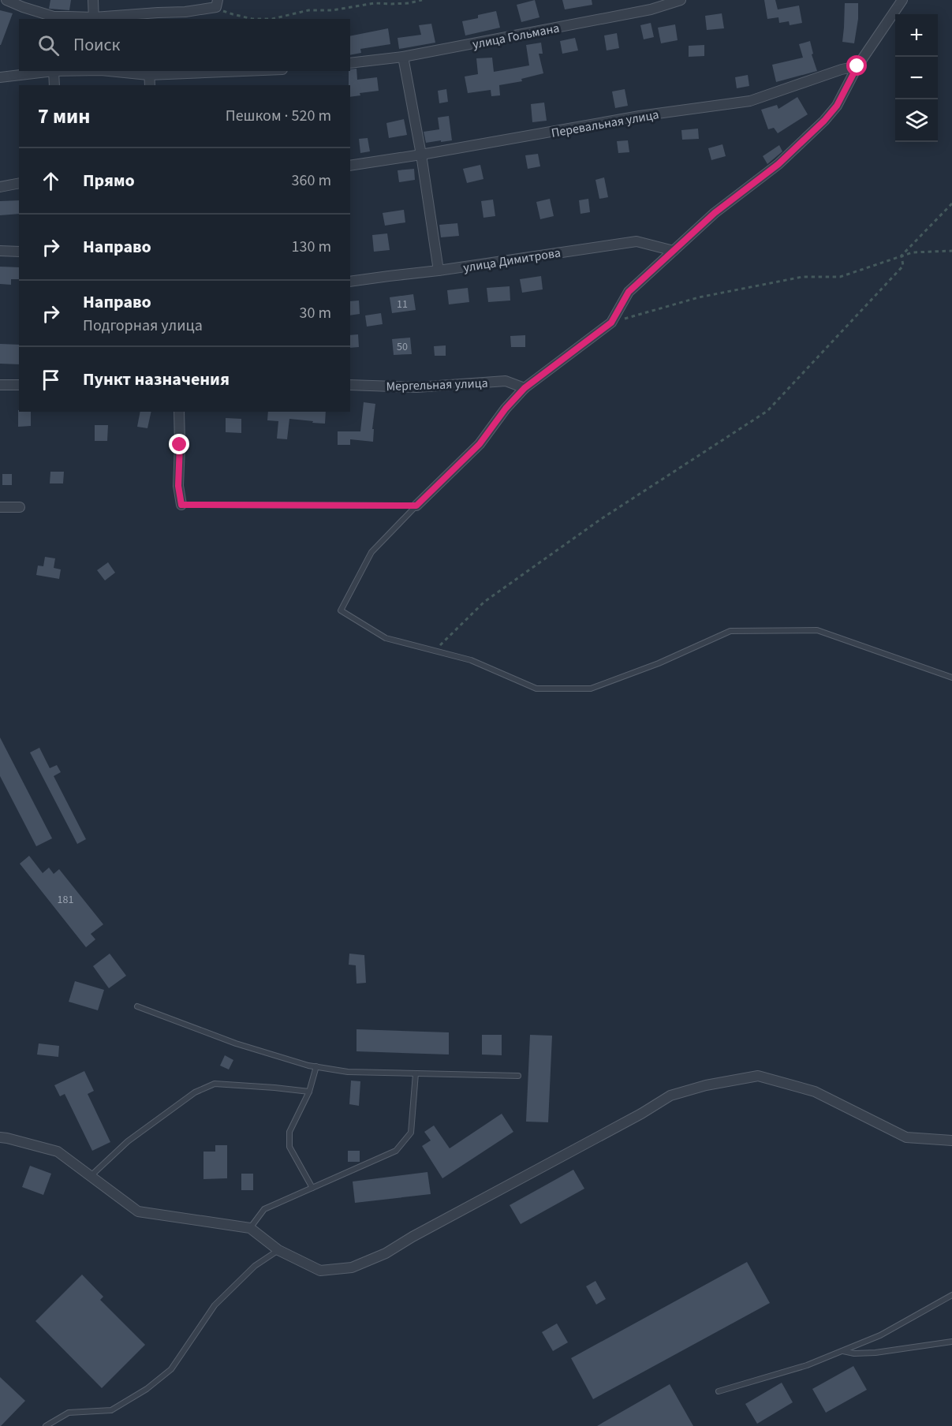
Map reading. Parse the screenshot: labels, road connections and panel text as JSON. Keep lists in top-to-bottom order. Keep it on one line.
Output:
{"streets":{"street":["улица Гольмана","Перевальная улица","улица Димитрова","Мергельная улица"]},"house_numbers":["11","50","181"],"page":{"map_buttons":["+","−"],"search":"Поиск","heading":["7 мин","Пешком · 520 m"],"list":[["Прямо","360 m"],["Направо","130 m"],["Направо","Подгорная улица","30 m"],"Пункт назначения"]}}
